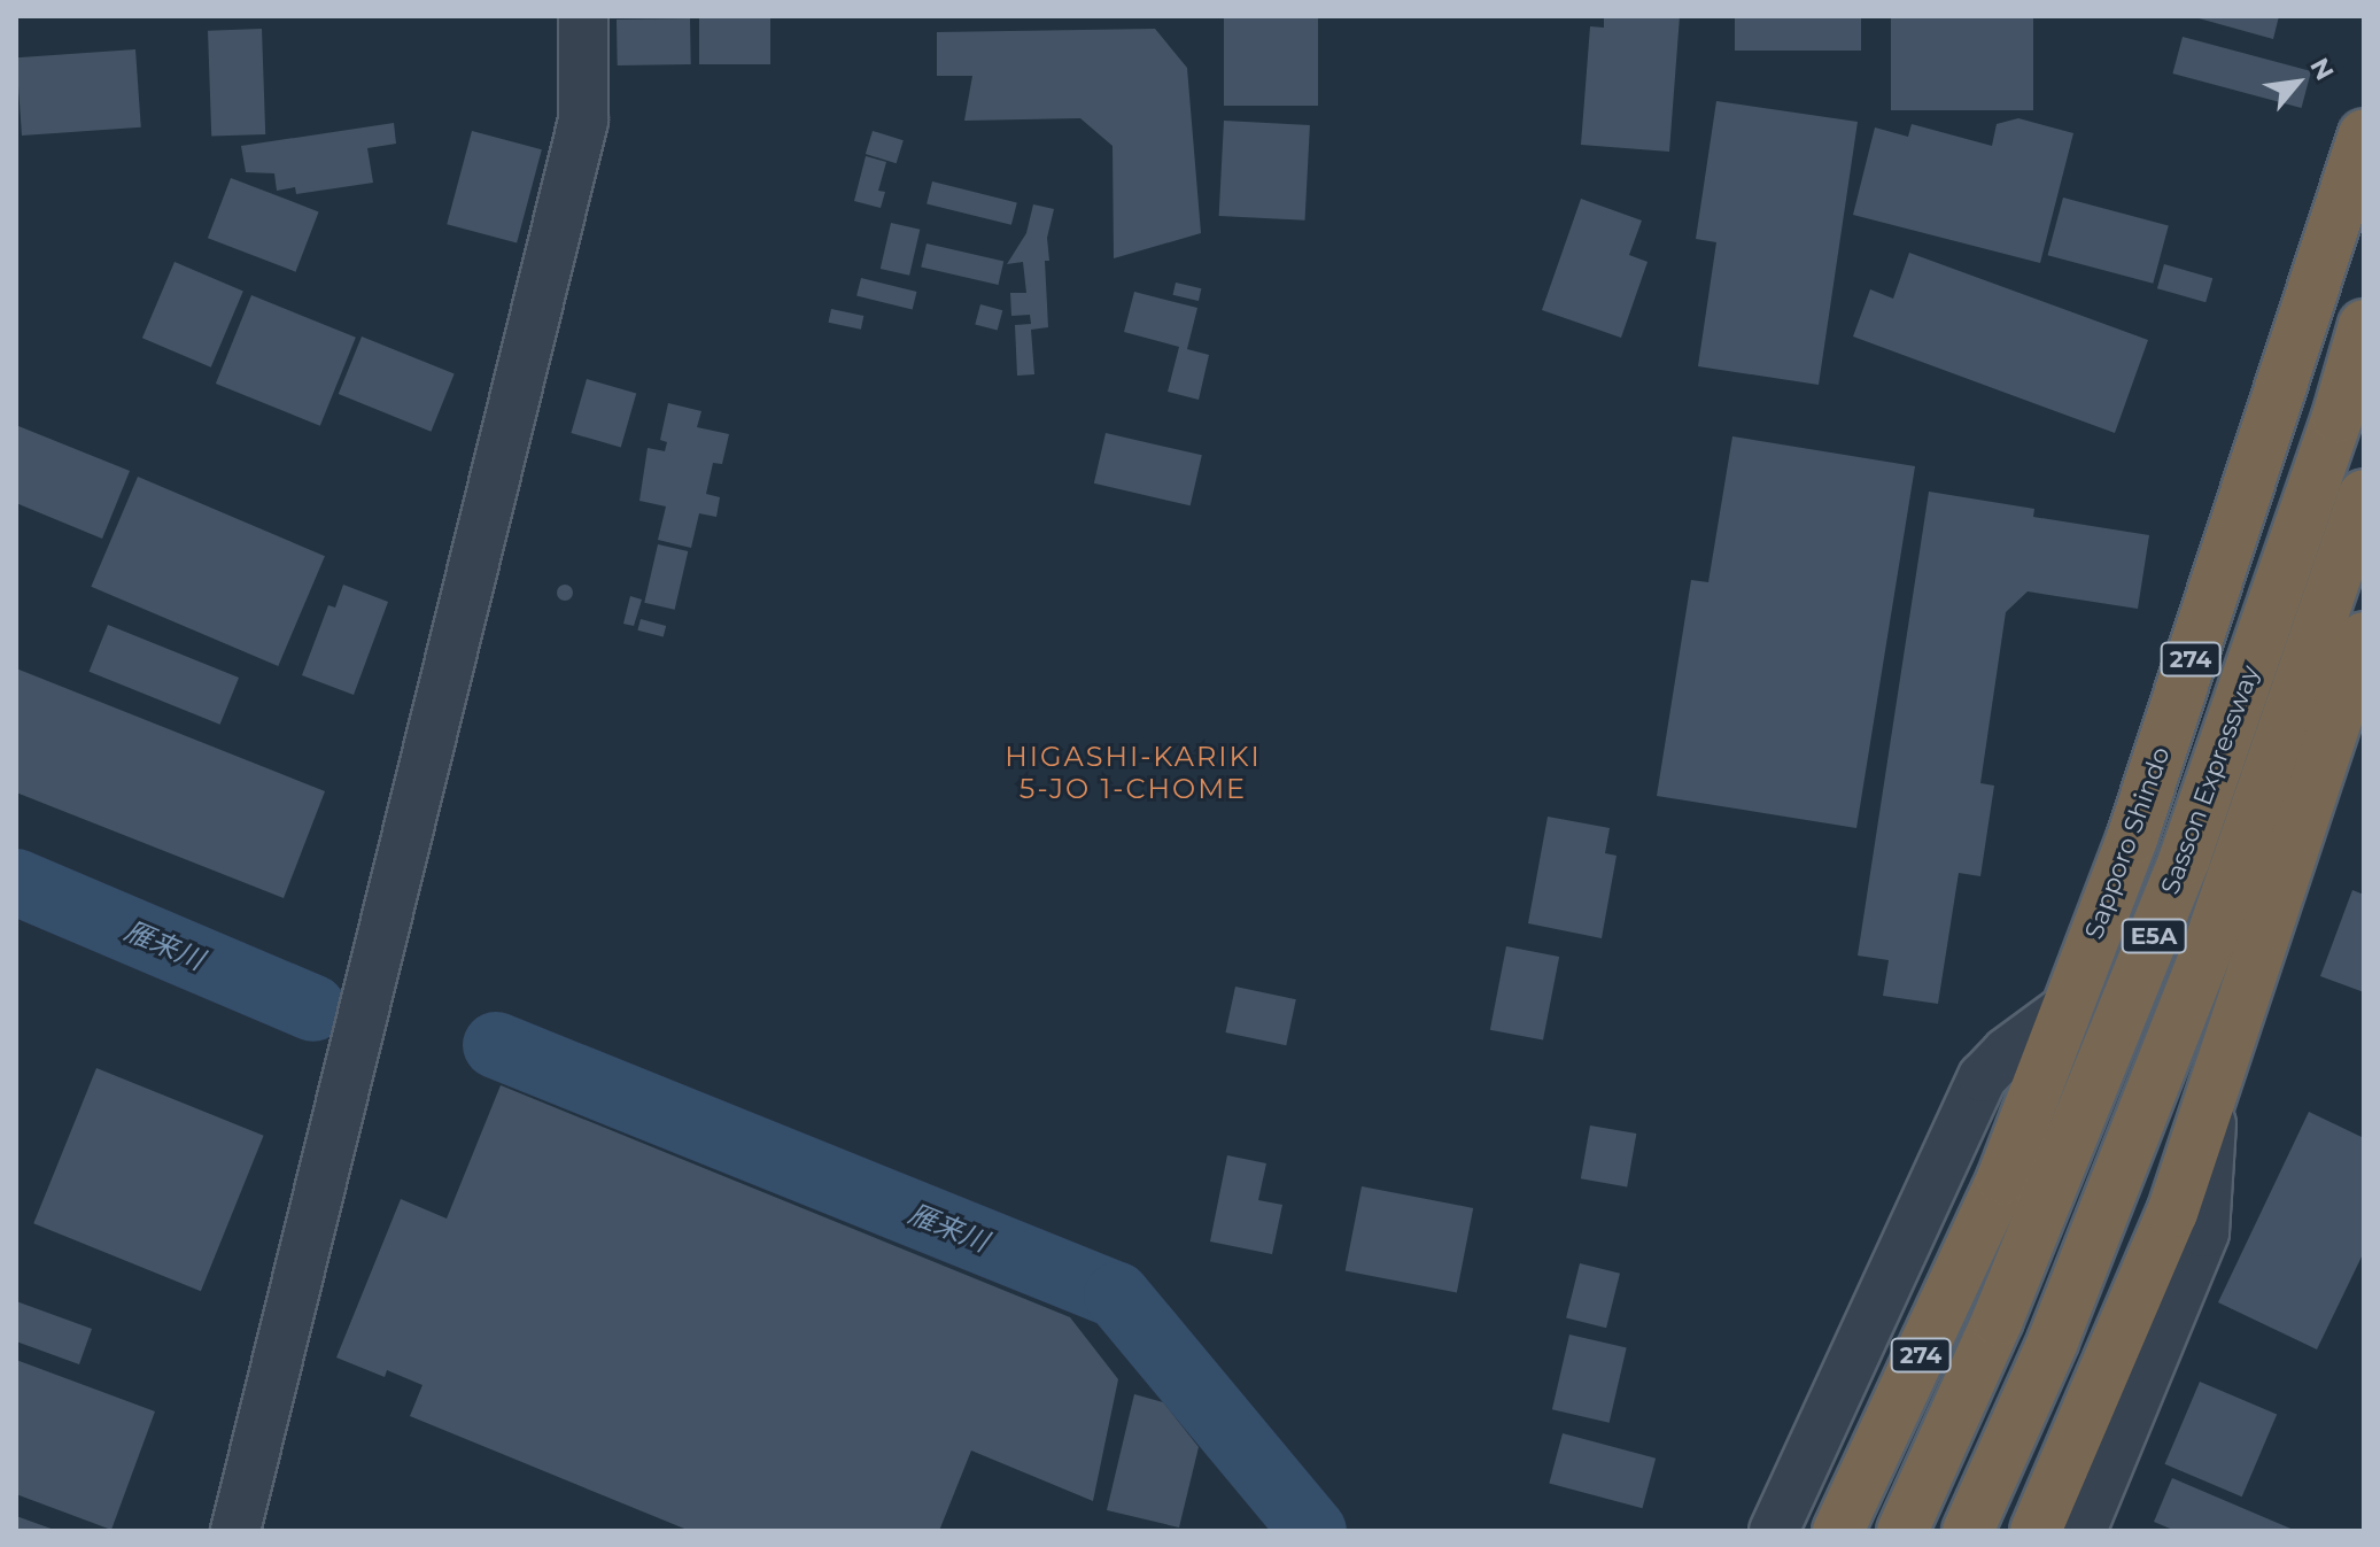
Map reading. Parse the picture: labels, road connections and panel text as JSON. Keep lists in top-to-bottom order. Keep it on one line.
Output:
{"streets":{"highway":["274","Sasson Expressway","Sapporo Shindo","E5A"]},"districts":["HIGASHI-KARIKI 5-JO 1-CHOME"],"water":["雁来川"],"north":"top right"}
